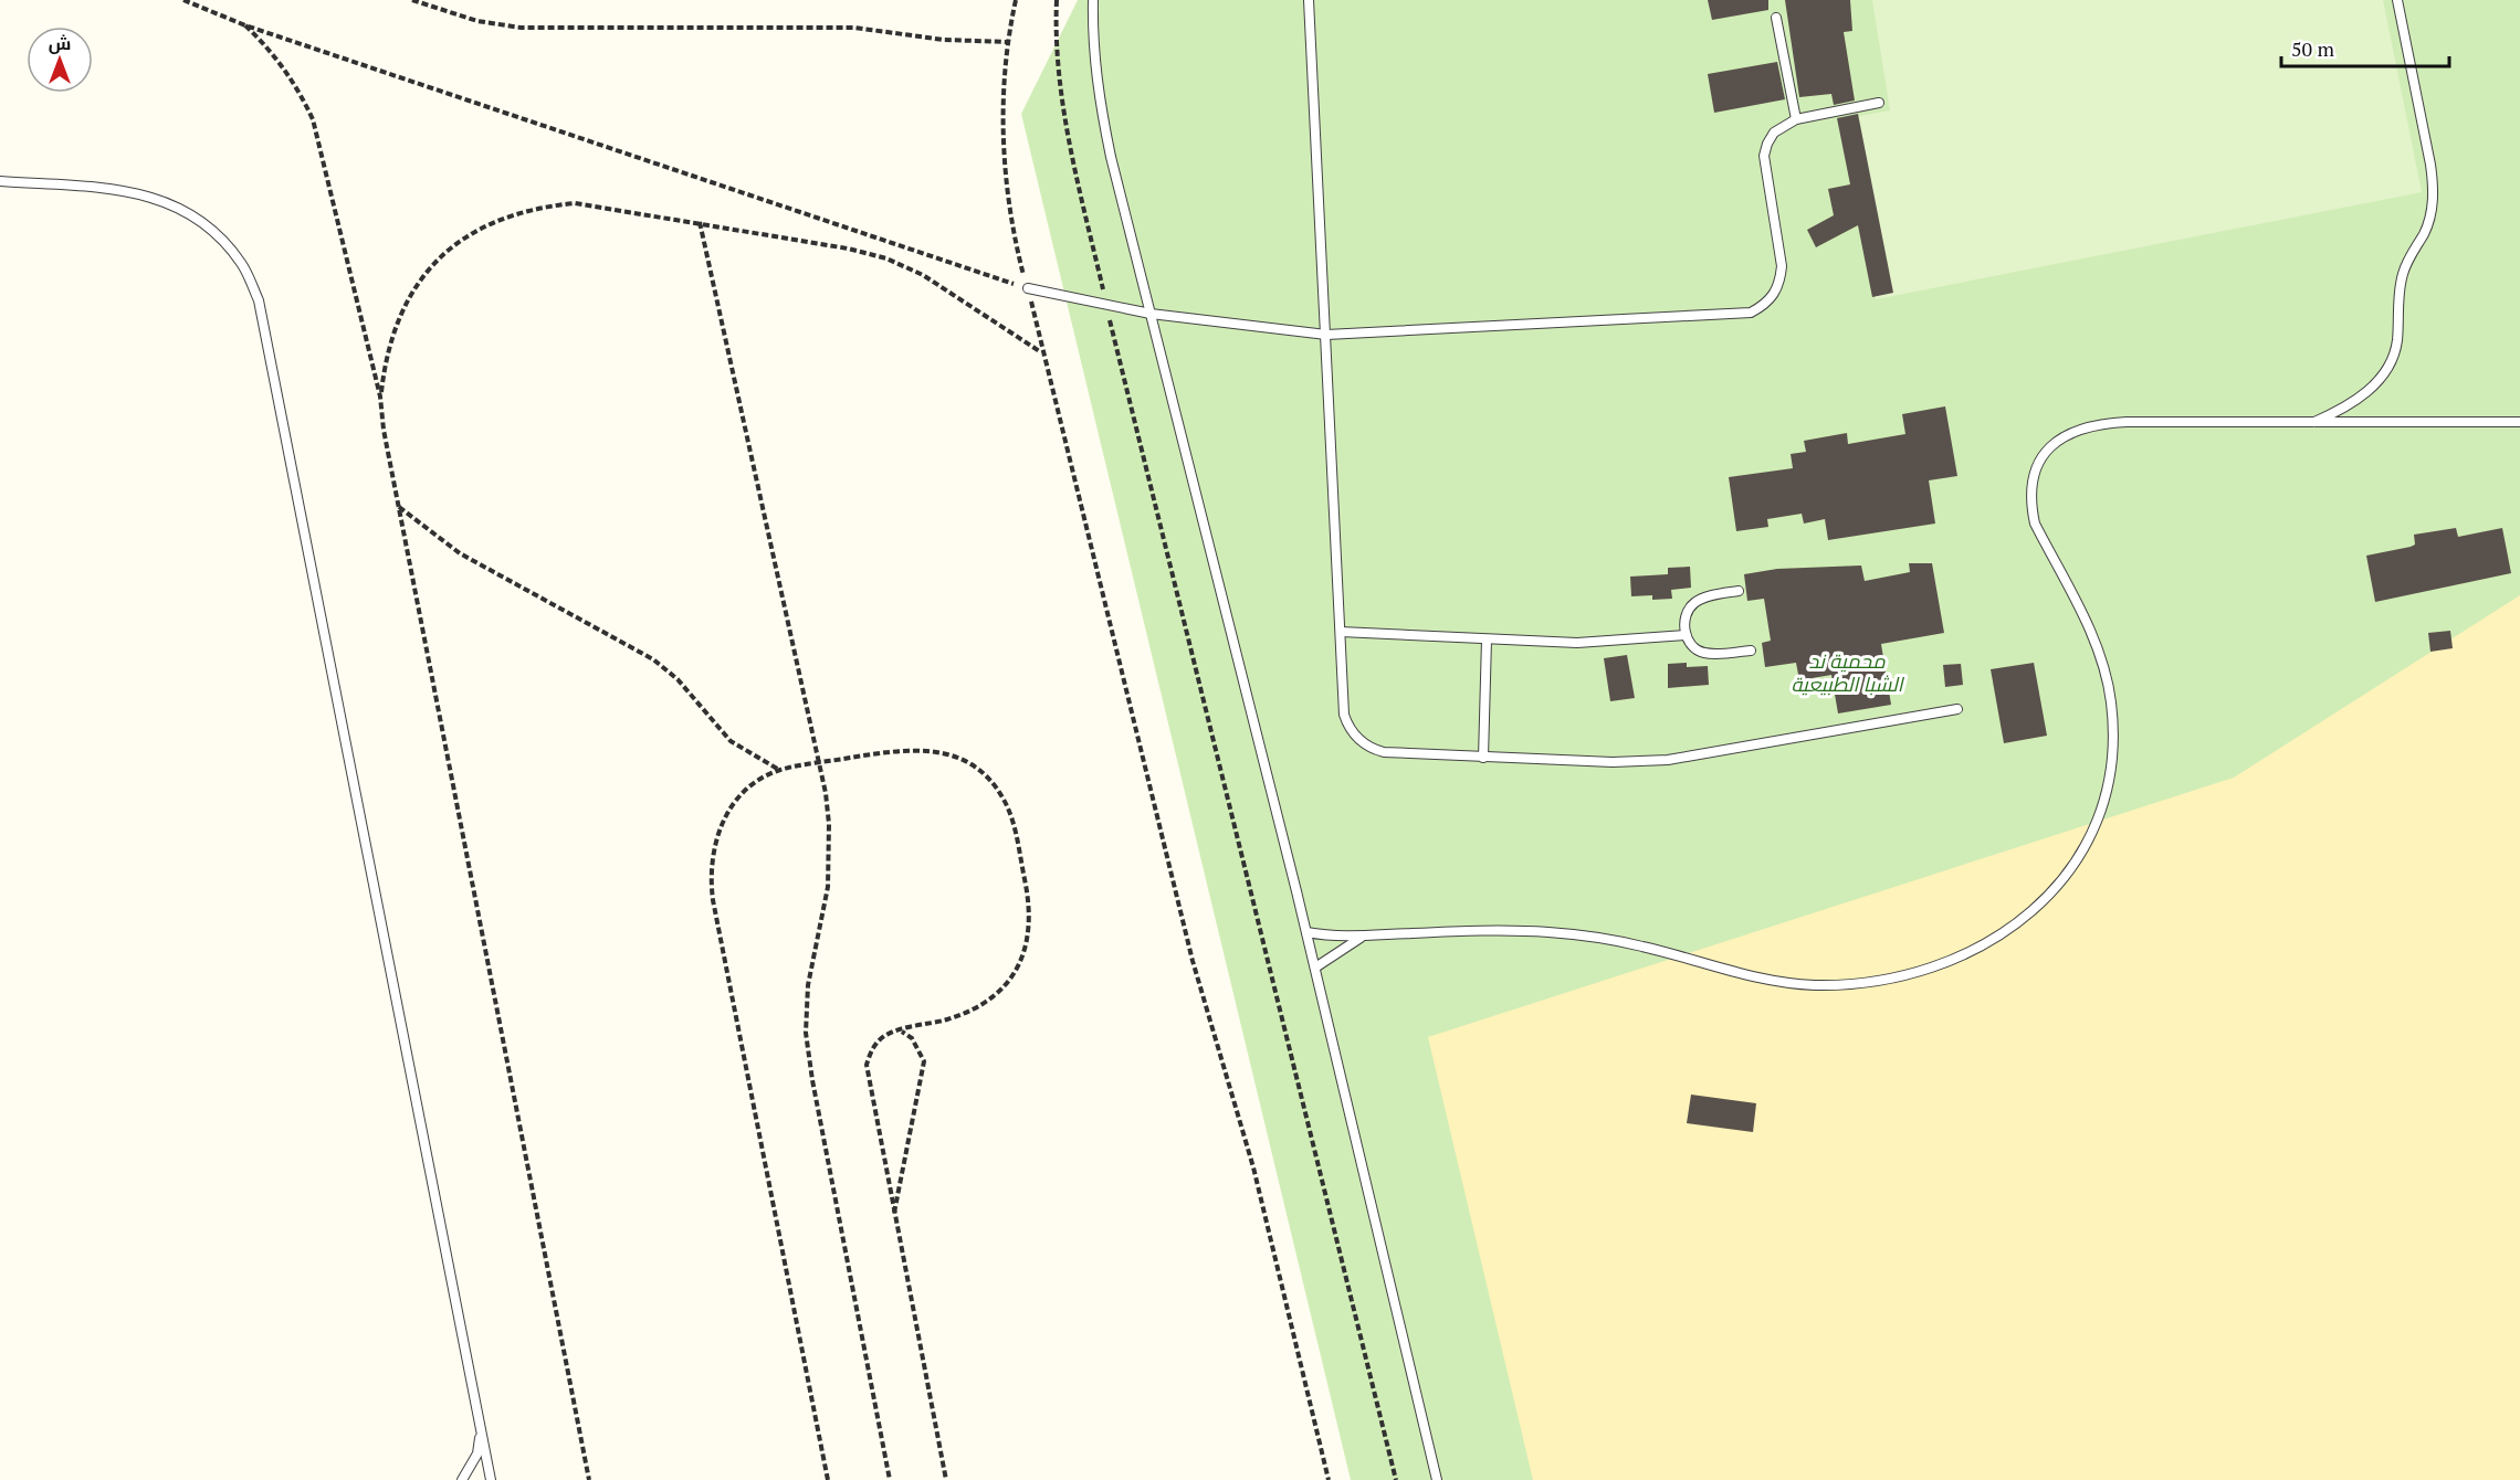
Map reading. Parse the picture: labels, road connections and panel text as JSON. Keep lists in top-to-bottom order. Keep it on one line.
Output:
{"parks":["محمية ند الشبا الطبيعية"],"scale_bar":"50 m","north":"top"}
